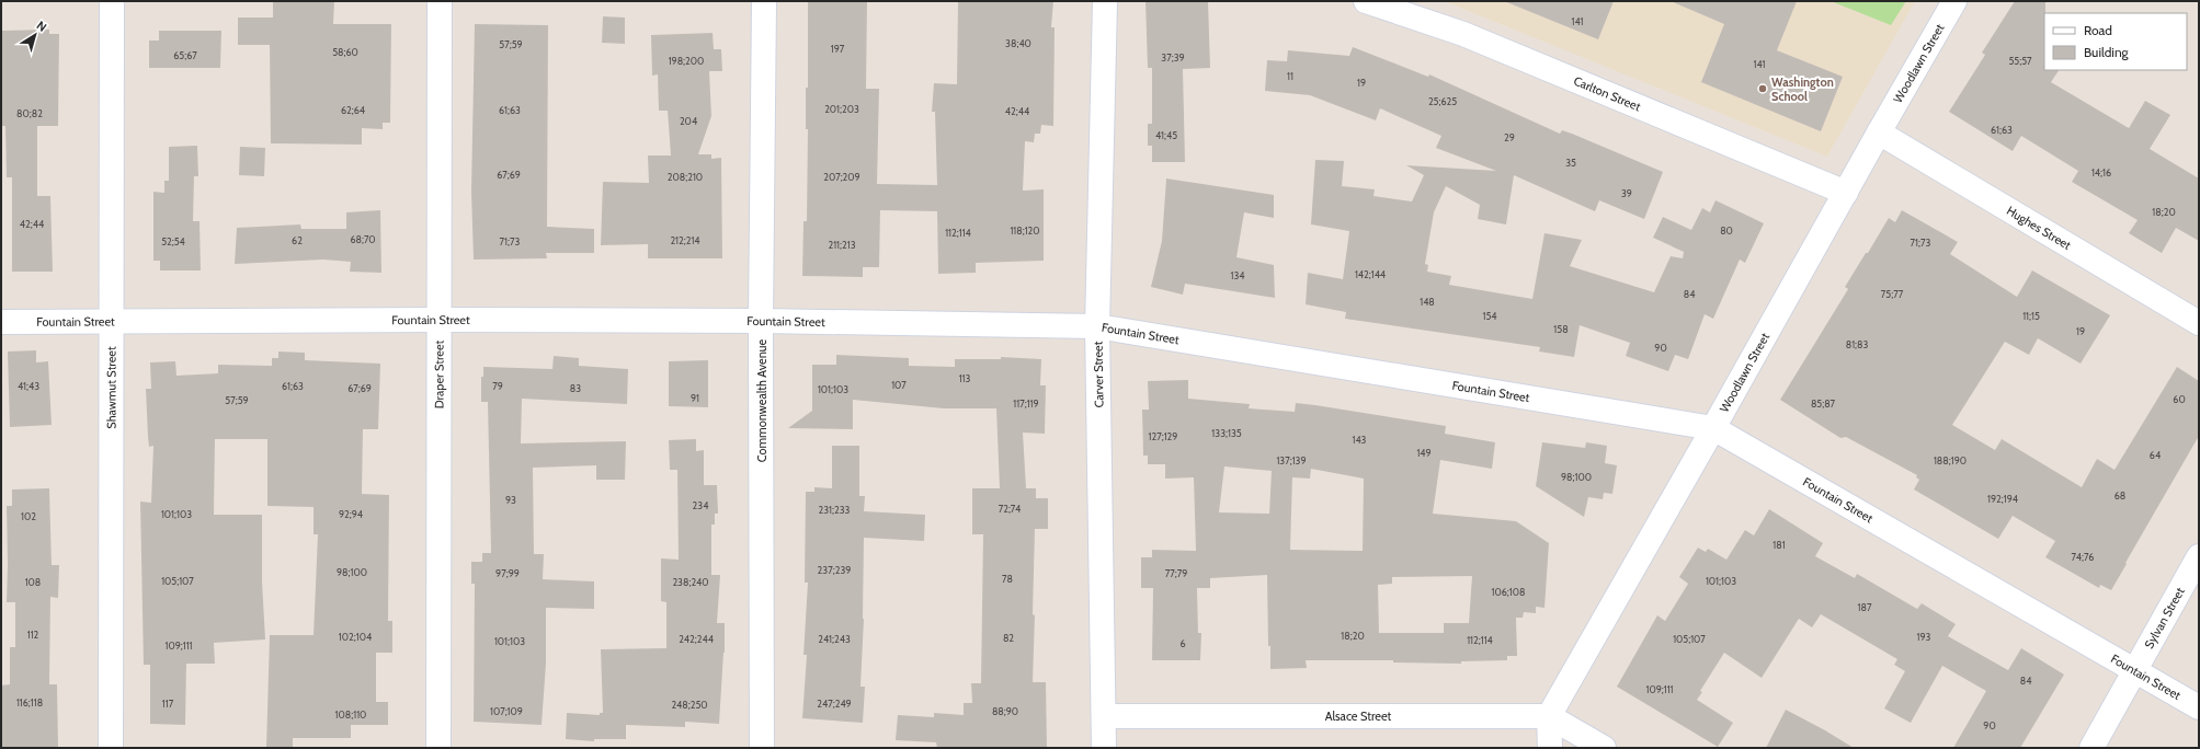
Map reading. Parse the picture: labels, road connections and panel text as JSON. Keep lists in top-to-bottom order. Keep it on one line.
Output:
{"streets":{"street":["Woodlawn Street","Carlton Street","Hughes Street","Fountain Street","Draper Street","Carver Street","Shawmut Street","Commonwealth Avenue","Sylvan Street","Alsace Street"]},"crossings":[["Woodlawn Street","Carlton Street"],["Woodlawn Street","Hughes Street"],["Woodlawn Street","Fountain Street"],["Woodlawn Street","Alsace Street"],["Fountain Street","Draper Street"],["Fountain Street","Carver Street"],["Fountain Street","Shawmut Street"],["Fountain Street","Commonwealth Avenue"],["Fountain Street","Sylvan Street"],["Carver Street","Alsace Street"]],"places":["Washington School"],"house_numbers":["141","38;40","57;59","197","58;60","65;67","37;39","198;200","55;57","141","11","19","25;625","201;203","62;64","61;63","42;44","80;82","204","61;63","41;45","29","35","14;16","67;69","208;210","207;209","39","18;20","42;44","118;120","80","112;114","68;70","62","212;214","52;54","71;73","71;73","211;213","142;144","134","84","75;77","148","154","11;15","158","19","81;83","90","113","107","41;43","61;63","79","67;69","83","101;103","91","60","57;59","117;119","85;87","133;135","127;129","143","149","64","137;139","188;190","98;100","68","192;194","93","234","72;74","231;233","101;103","92;94","102","181","74;76","237;239","98;100","97;99","77;79","78","105;107","101;103","108","238;240","106;108","187","112","18;20","102;104","193","82","242;244","241;243","105;107","112;114","101;103","6","109;111","84","109;111","116;118","117","247;249","248;250","107;109","88;90","108;110","90"],"legend":["Road","Building"],"north":"top right"}
